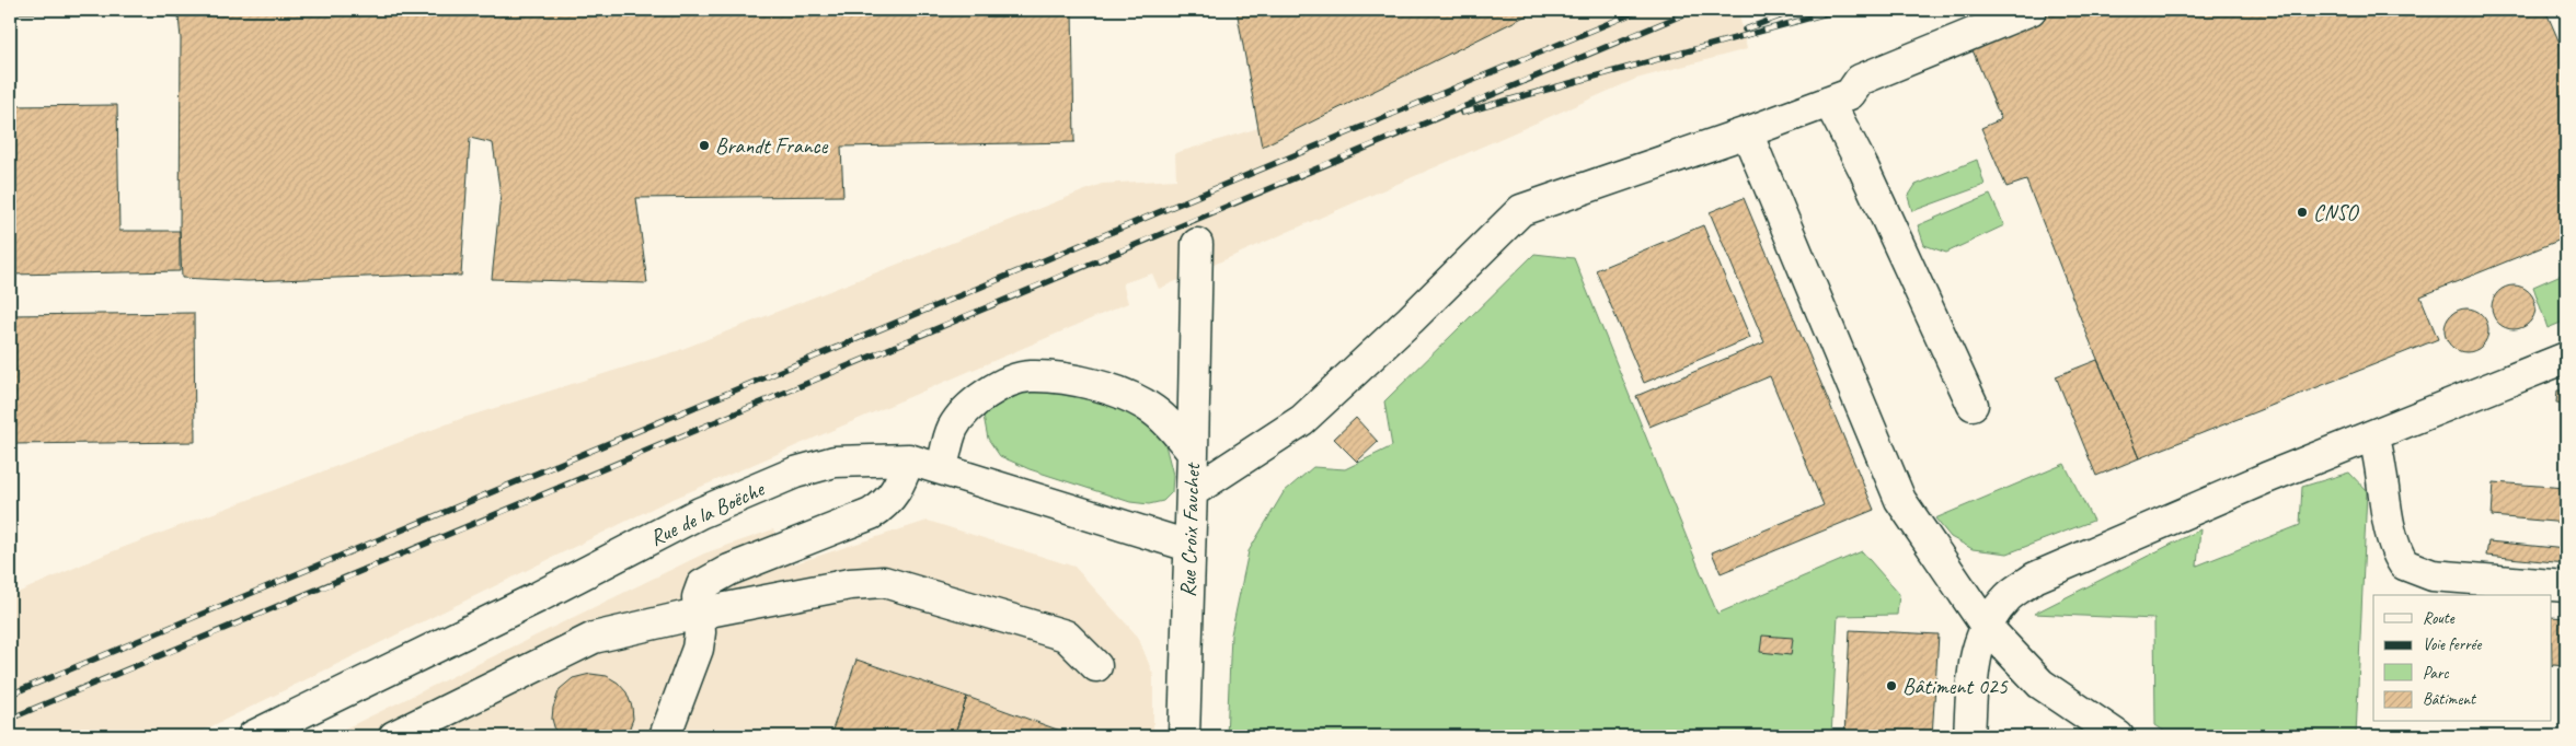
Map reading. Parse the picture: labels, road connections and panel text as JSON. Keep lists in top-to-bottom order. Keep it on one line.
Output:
{"streets":{"street":["Rue de la Boëche","Rue Croix Fauchet"]},"crossings":[["Rue de la Boëche","Rue Croix Fauchet"]],"places":["Brandt France","CNSO","Bâtiment 025"],"legend":["Route","Voie ferrée","Parc","Bâtiment"]}
